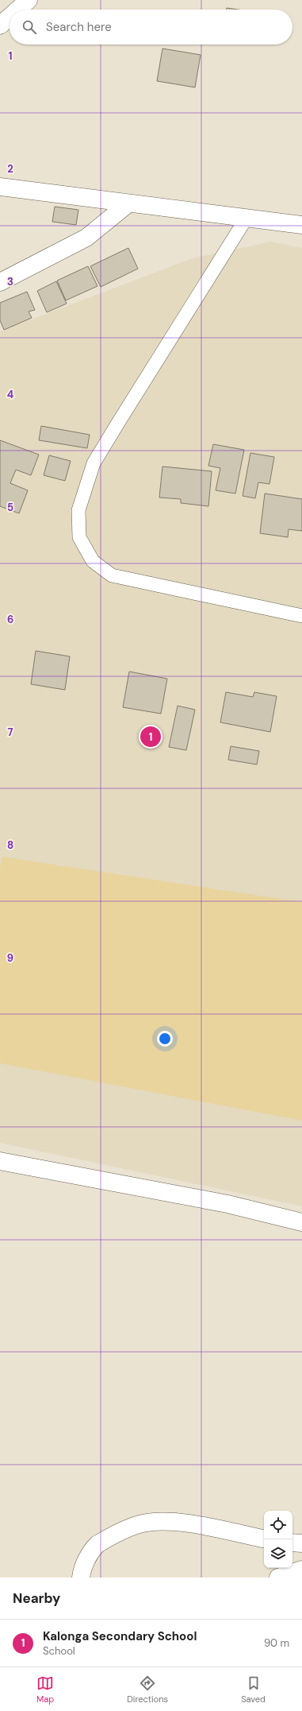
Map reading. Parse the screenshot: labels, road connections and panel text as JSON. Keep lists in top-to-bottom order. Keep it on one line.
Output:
{"page":{"search":"Search here","pins":"1","heading":"Nearby","list":[{"mark":"1","name":"Kalonga Secondary School","note":"School","value":"90 m"}],"nav":["Map","Directions","Saved"]},"grid":{"rows":["1","2","3","4","5","6","7","8","9"]}}
